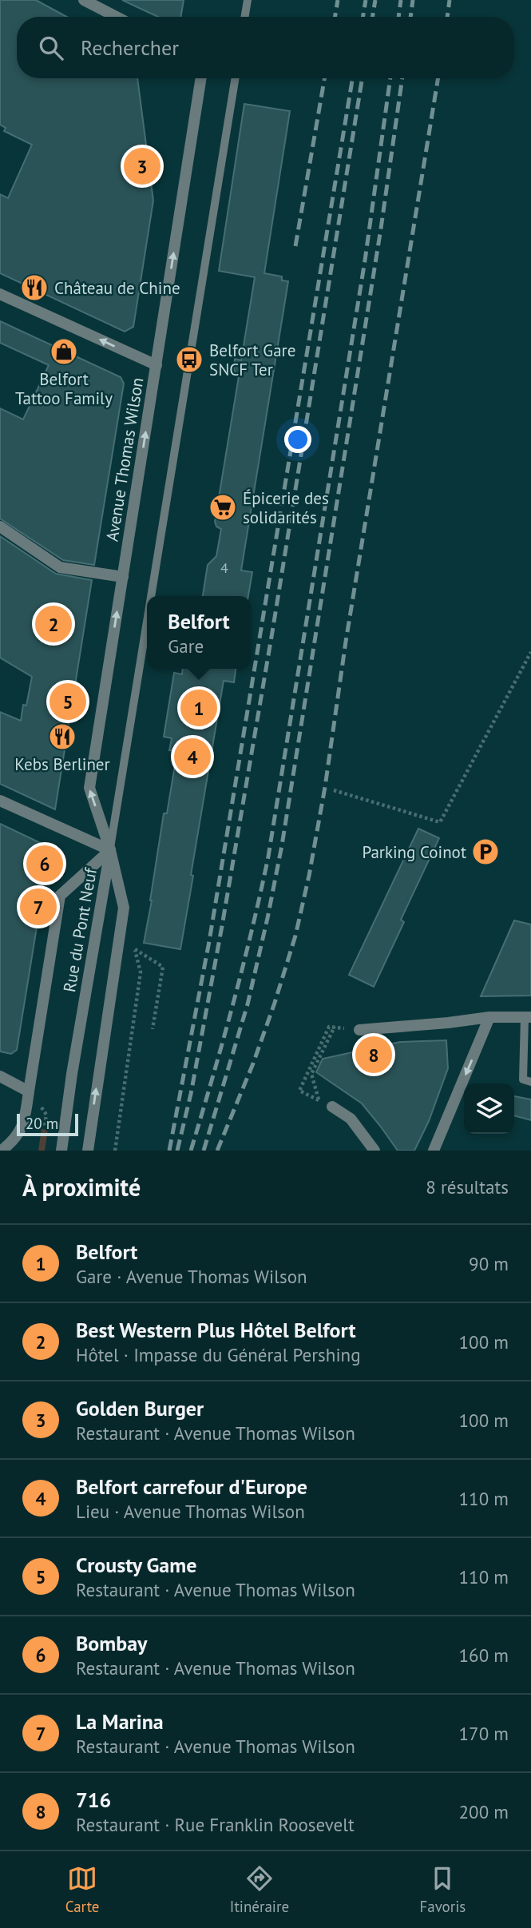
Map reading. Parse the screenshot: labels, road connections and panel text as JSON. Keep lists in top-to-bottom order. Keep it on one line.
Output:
{"streets":{"street":["Avenue Thomas Wilson","Rue du Pont Neuf"]},"crossings":[["Avenue Thomas Wilson","Rue du Pont Neuf"]],"one_way":["Avenue Thomas Wilson"],"places":{"restaurant":["Château de Chine","Kebs Berliner"],"shop":["Belfort Tattoo Family"],"bus stop":["Belfort Gare SNCF Ter"],"supermarket":["Épicerie des solidarités"],"parking":["Parking Coinot"]},"house_numbers":["4"],"scale_bar":"20 m","page":{"search":"Rechercher","pins":["3","2","5","1","4","6","7","8"],"popup":["Belfort","Gare"],"scale":"20 m","heading":["À proximité","8 résultats"],"list":[{"mark":"1","name":"Belfort","note":"Gare · Avenue Thomas Wilson","value":"90 m"},{"mark":"2","name":"Best Western Plus Hôtel Belfort","note":"Hôtel · Impasse du Général Pershing","value":"100 m"},{"mark":"3","name":"Golden Burger","note":"Restaurant · Avenue Thomas Wilson","value":"100 m"},{"mark":"4","name":"Belfort carrefour d'Europe","note":"Lieu · Avenue Thomas Wilson","value":"110 m"},{"mark":"5","name":"Crousty Game","note":"Restaurant · Avenue Thomas Wilson","value":"110 m"},{"mark":"6","name":"Bombay","note":"Restaurant · Avenue Thomas Wilson","value":"160 m"},{"mark":"7","name":"La Marina","note":"Restaurant · Avenue Thomas Wilson","value":"170 m"},{"mark":"8","name":"716","note":"Restaurant · Rue Franklin Roosevelt","value":"200 m"}],"nav":["Carte","Itinéraire","Favoris"]}}
